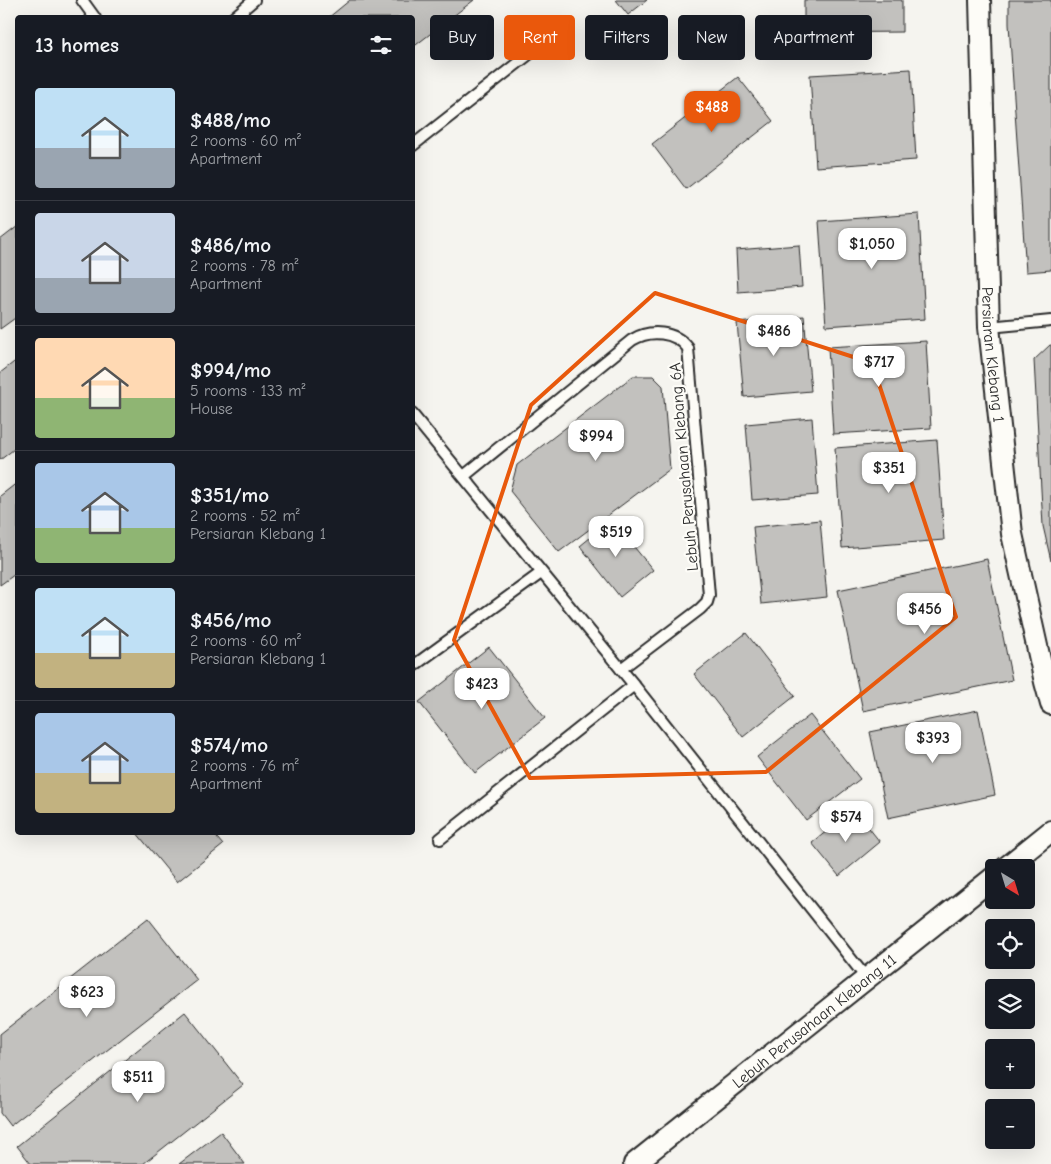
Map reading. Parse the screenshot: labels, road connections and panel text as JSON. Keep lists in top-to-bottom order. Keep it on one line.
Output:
{"streets":{"street":["Persiaran Klebang 1","Lebuh Perusahaan Klebang 11"],"lane":["Lebuh Perusahaan Klebang 6A"]},"north":"bottom right","page":{"chip":["Buy","Rent","Filters","New","Apartment"],"heading":"13 homes","list":[{"name":"$488/mo","note":"2 rooms · 60 m² · Apartment"},{"name":"$486/mo","note":"2 rooms · 78 m² · Apartment"},{"name":"$994/mo","note":"5 rooms · 133 m² · House"},{"name":"$351/mo","note":"2 rooms · 52 m² · Persiaran Klebang 1"},{"name":"$456/mo","note":"2 rooms · 60 m² · Persiaran Klebang 1"},{"name":"$574/mo","note":"2 rooms · 76 m² · Apartment"}],"price":["$488","$1,050","$486","$717","$994","$351","$519","$456","$423","$393","$574","$623","$511"],"map_buttons":["+","−"]}}
